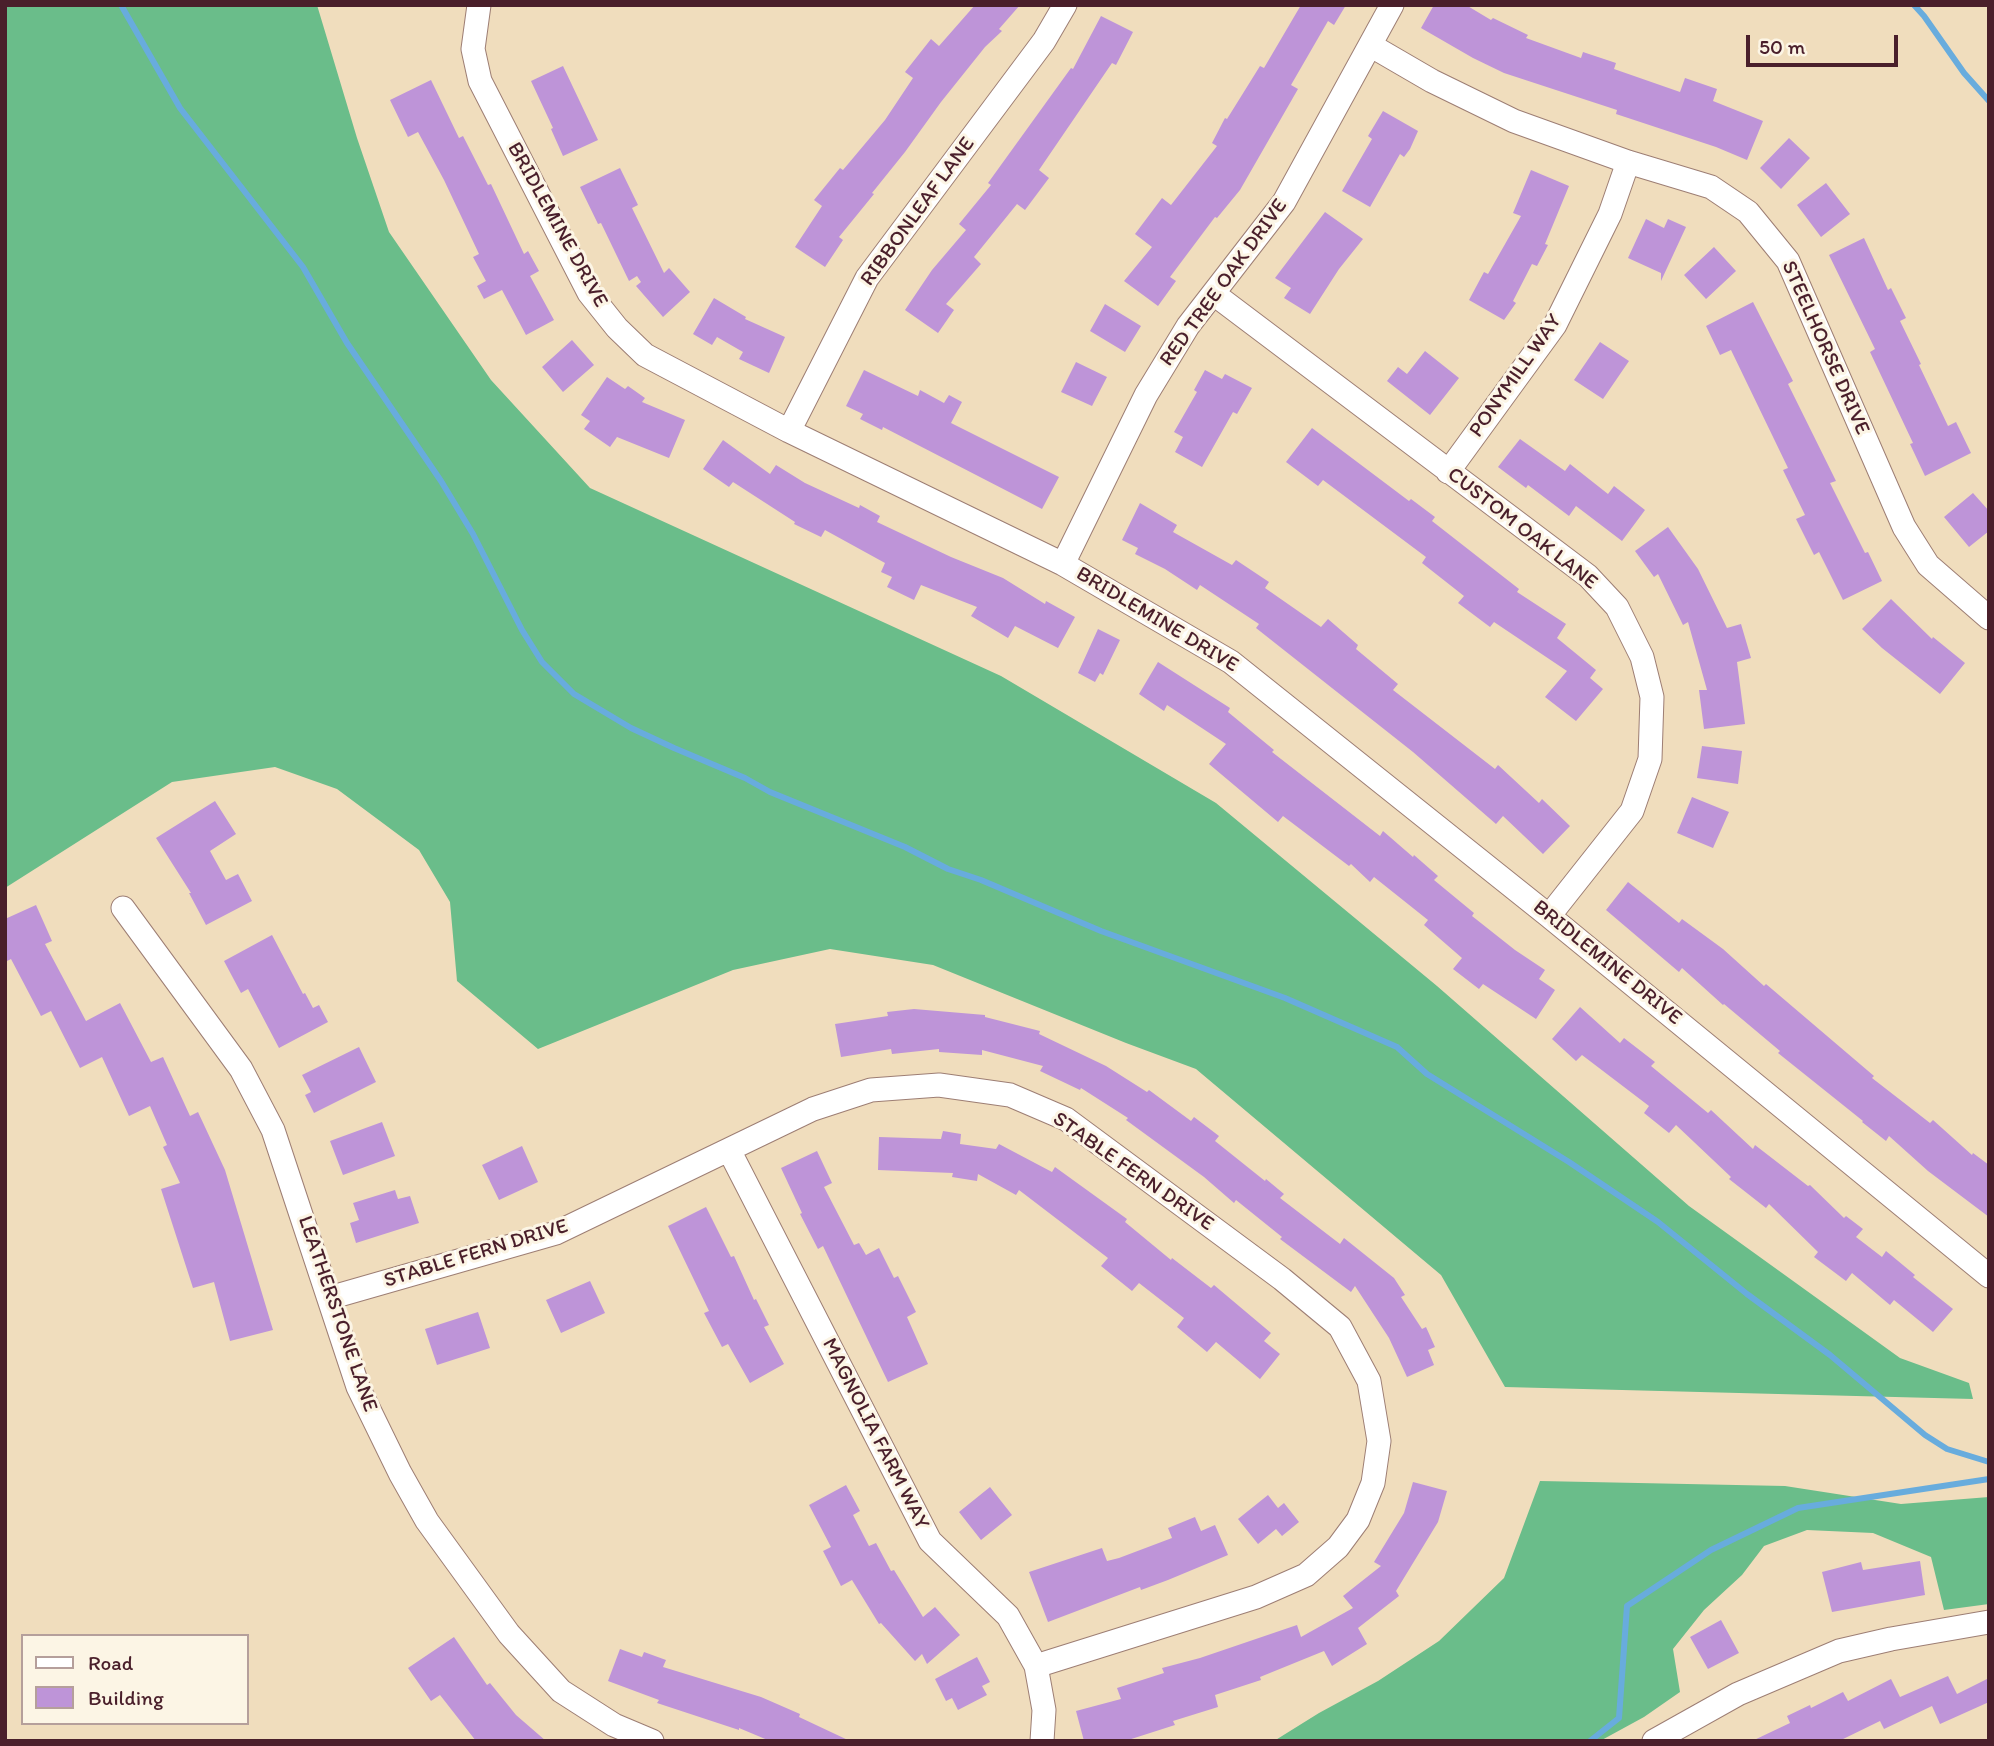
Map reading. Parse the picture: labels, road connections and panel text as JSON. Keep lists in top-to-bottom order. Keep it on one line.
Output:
{"streets":{"street":["RIBBONLEAF LANE","BRIDLEMINE DRIVE","RED TREE OAK DRIVE","STEELHORSE DRIVE","PONYMILL WAY","CUSTOM OAK LANE","STABLE FERN DRIVE","LEATHERSTONE LANE","MAGNOLIA FARM WAY"]},"crossings":[["RIBBONLEAF LANE","BRIDLEMINE DRIVE"],["BRIDLEMINE DRIVE","RED TREE OAK DRIVE"],["BRIDLEMINE DRIVE","CUSTOM OAK LANE"],["RED TREE OAK DRIVE","STEELHORSE DRIVE"],["RED TREE OAK DRIVE","CUSTOM OAK LANE"],["STEELHORSE DRIVE","PONYMILL WAY"],["PONYMILL WAY","CUSTOM OAK LANE"],["STABLE FERN DRIVE","LEATHERSTONE LANE"],["STABLE FERN DRIVE","MAGNOLIA FARM WAY"]],"legend":["Road","Building"],"scale_bar":"50 m"}
